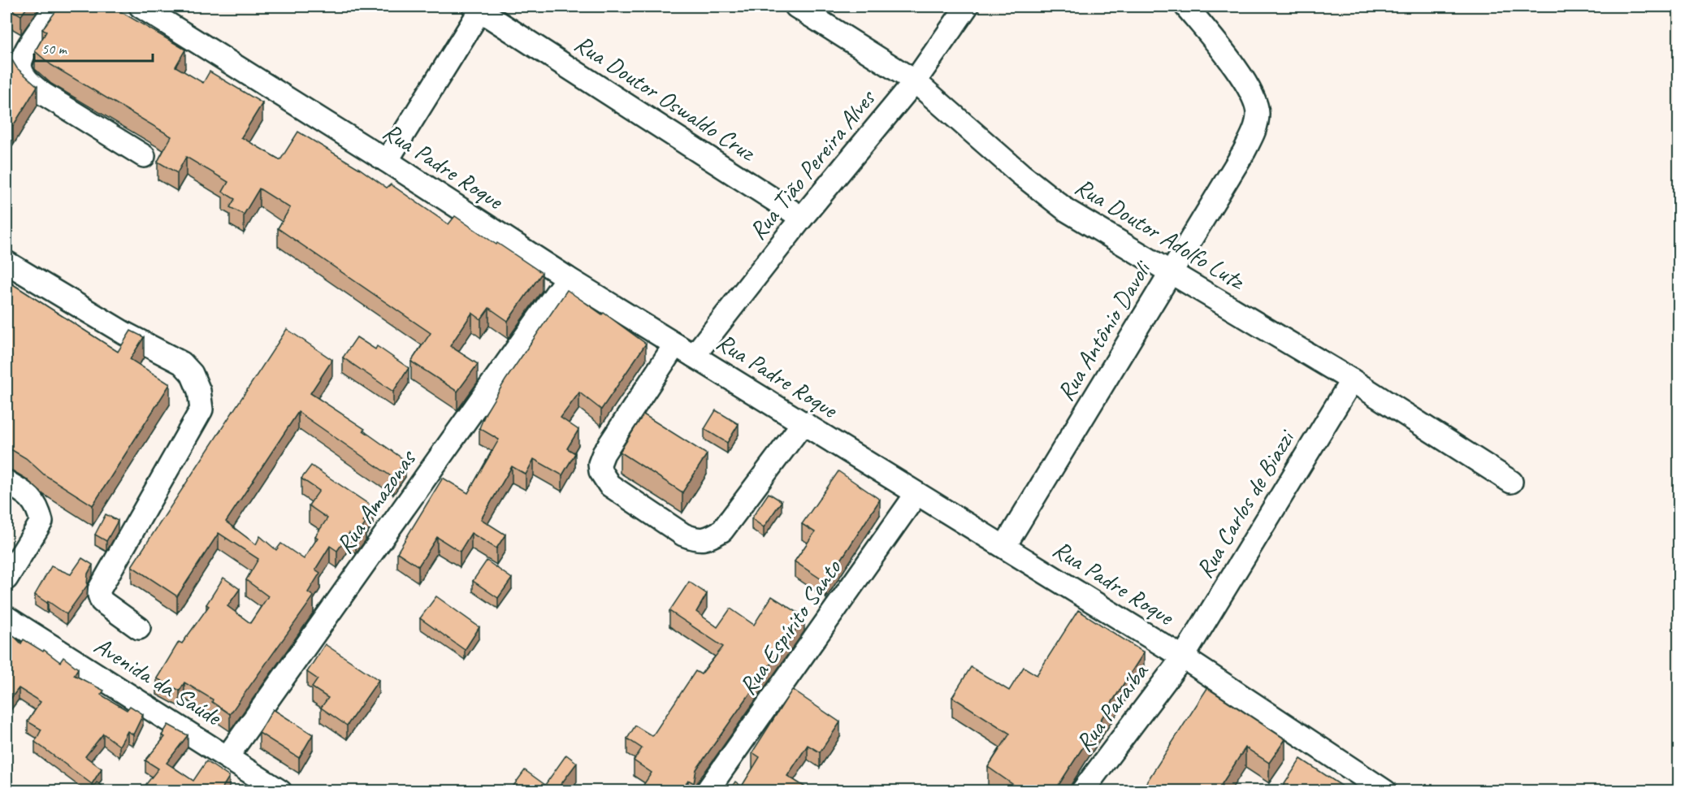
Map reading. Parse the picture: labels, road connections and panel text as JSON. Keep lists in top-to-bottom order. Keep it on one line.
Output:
{"streets":{"street":["Rua Doutor Oswaldo Cruz","Rua Tião Pereira Alves","Rua Padre Roque","Rua Doutor Adolfo Lutz","Rua Antônio Davoli","Rua Amazonas","Rua Carlos de Biazzi","Rua Espírito Santo","Avenida da Saúde","Rua Paraíba"]},"crossings":[["Rua Doutor Oswaldo Cruz","Rua Tião Pereira Alves"],["Rua Tião Pereira Alves","Rua Padre Roque"],["Rua Tião Pereira Alves","Rua Doutor Adolfo Lutz"],["Rua Padre Roque","Rua Antônio Davoli"],["Rua Padre Roque","Rua Amazonas"],["Rua Padre Roque","Rua Carlos de Biazzi"],["Rua Padre Roque","Rua Espírito Santo"],["Rua Padre Roque","Rua Paraíba"],["Rua Doutor Adolfo Lutz","Rua Antônio Davoli"],["Rua Doutor Adolfo Lutz","Rua Carlos de Biazzi"],["Rua Amazonas","Avenida da Saúde"],["Rua Carlos de Biazzi","Rua Paraíba"]],"scale_bar":"50 m"}
